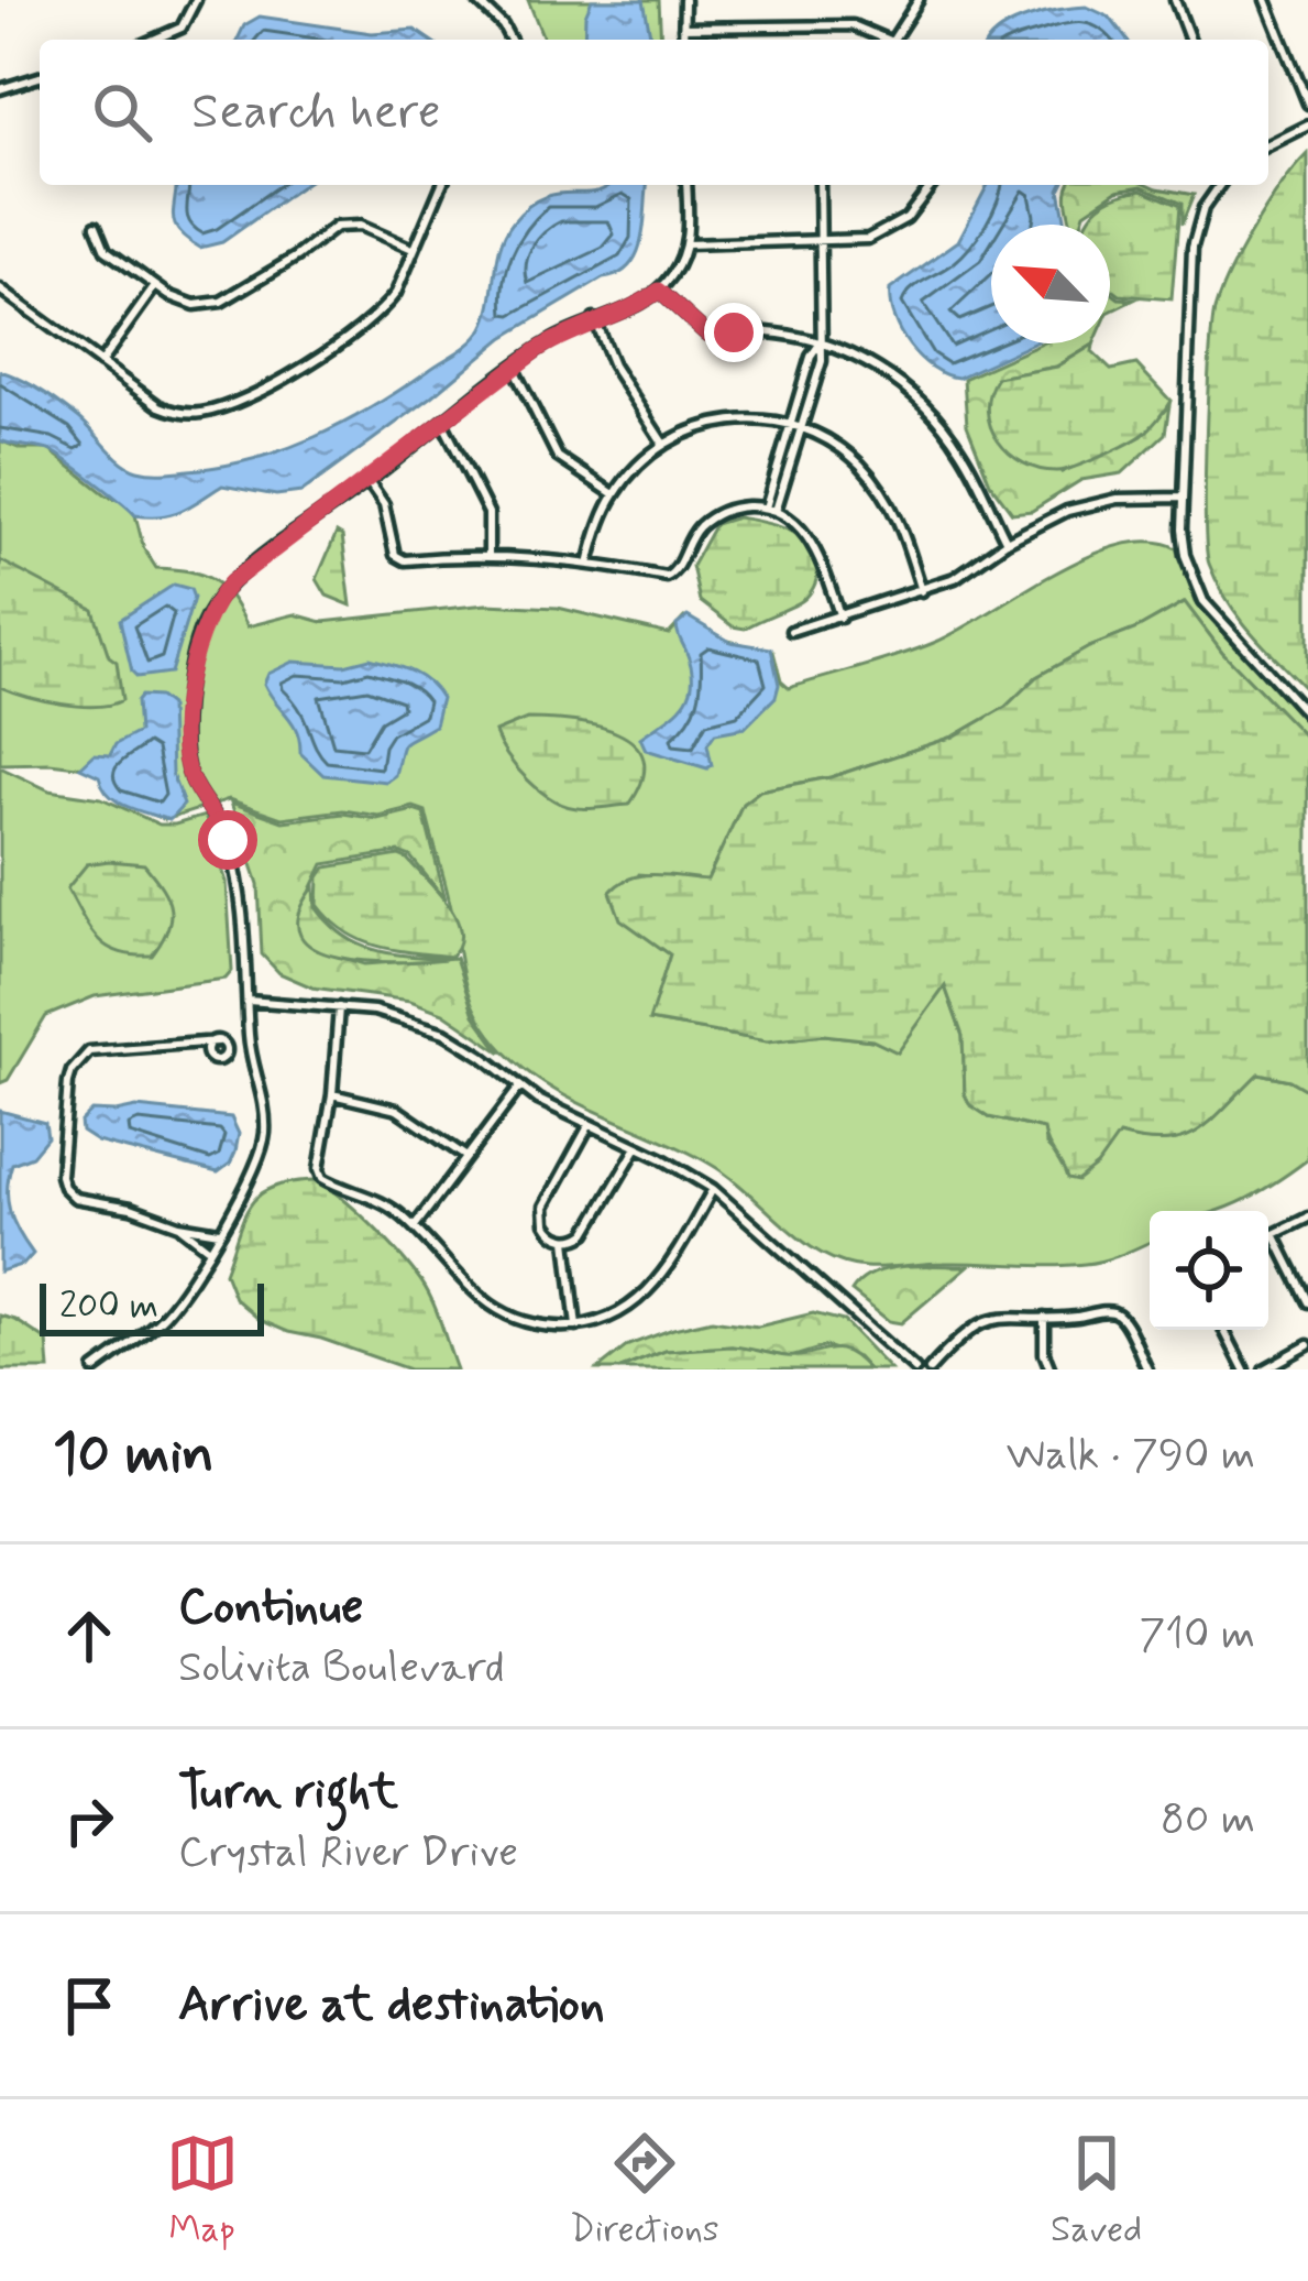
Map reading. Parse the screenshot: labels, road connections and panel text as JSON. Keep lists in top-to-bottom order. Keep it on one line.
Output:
{"scale_bar":"200 m","north":"top left","page":{"search":"Search here","scale":"200 m","heading":["10 min","Walk · 790 m"],"list":[["Continue","Solivita Boulevard","710 m"],["Turn right","Crystal River Drive","80 m"],"Arrive at destination"],"nav":["Map","Directions","Saved"]}}
